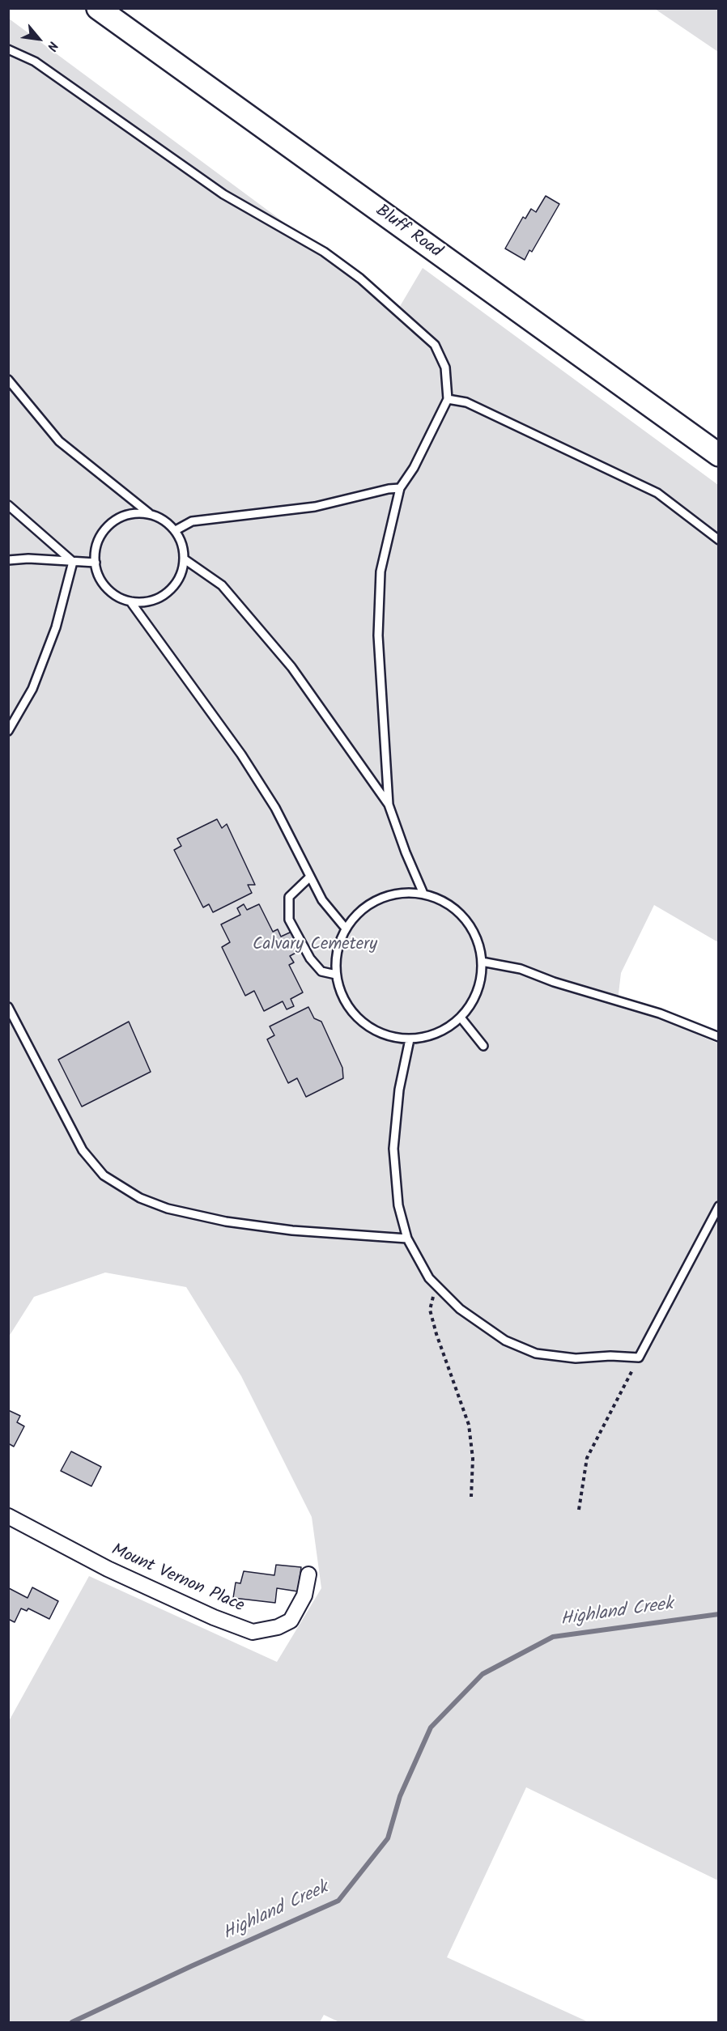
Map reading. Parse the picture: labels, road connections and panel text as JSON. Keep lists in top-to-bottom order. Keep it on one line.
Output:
{"streets":{"main road":["Bluff Road"],"street":["Mount Vernon Place"]},"water":["Highland Creek"],"parks":["Calvary Cemetery"],"north":"bottom right"}
